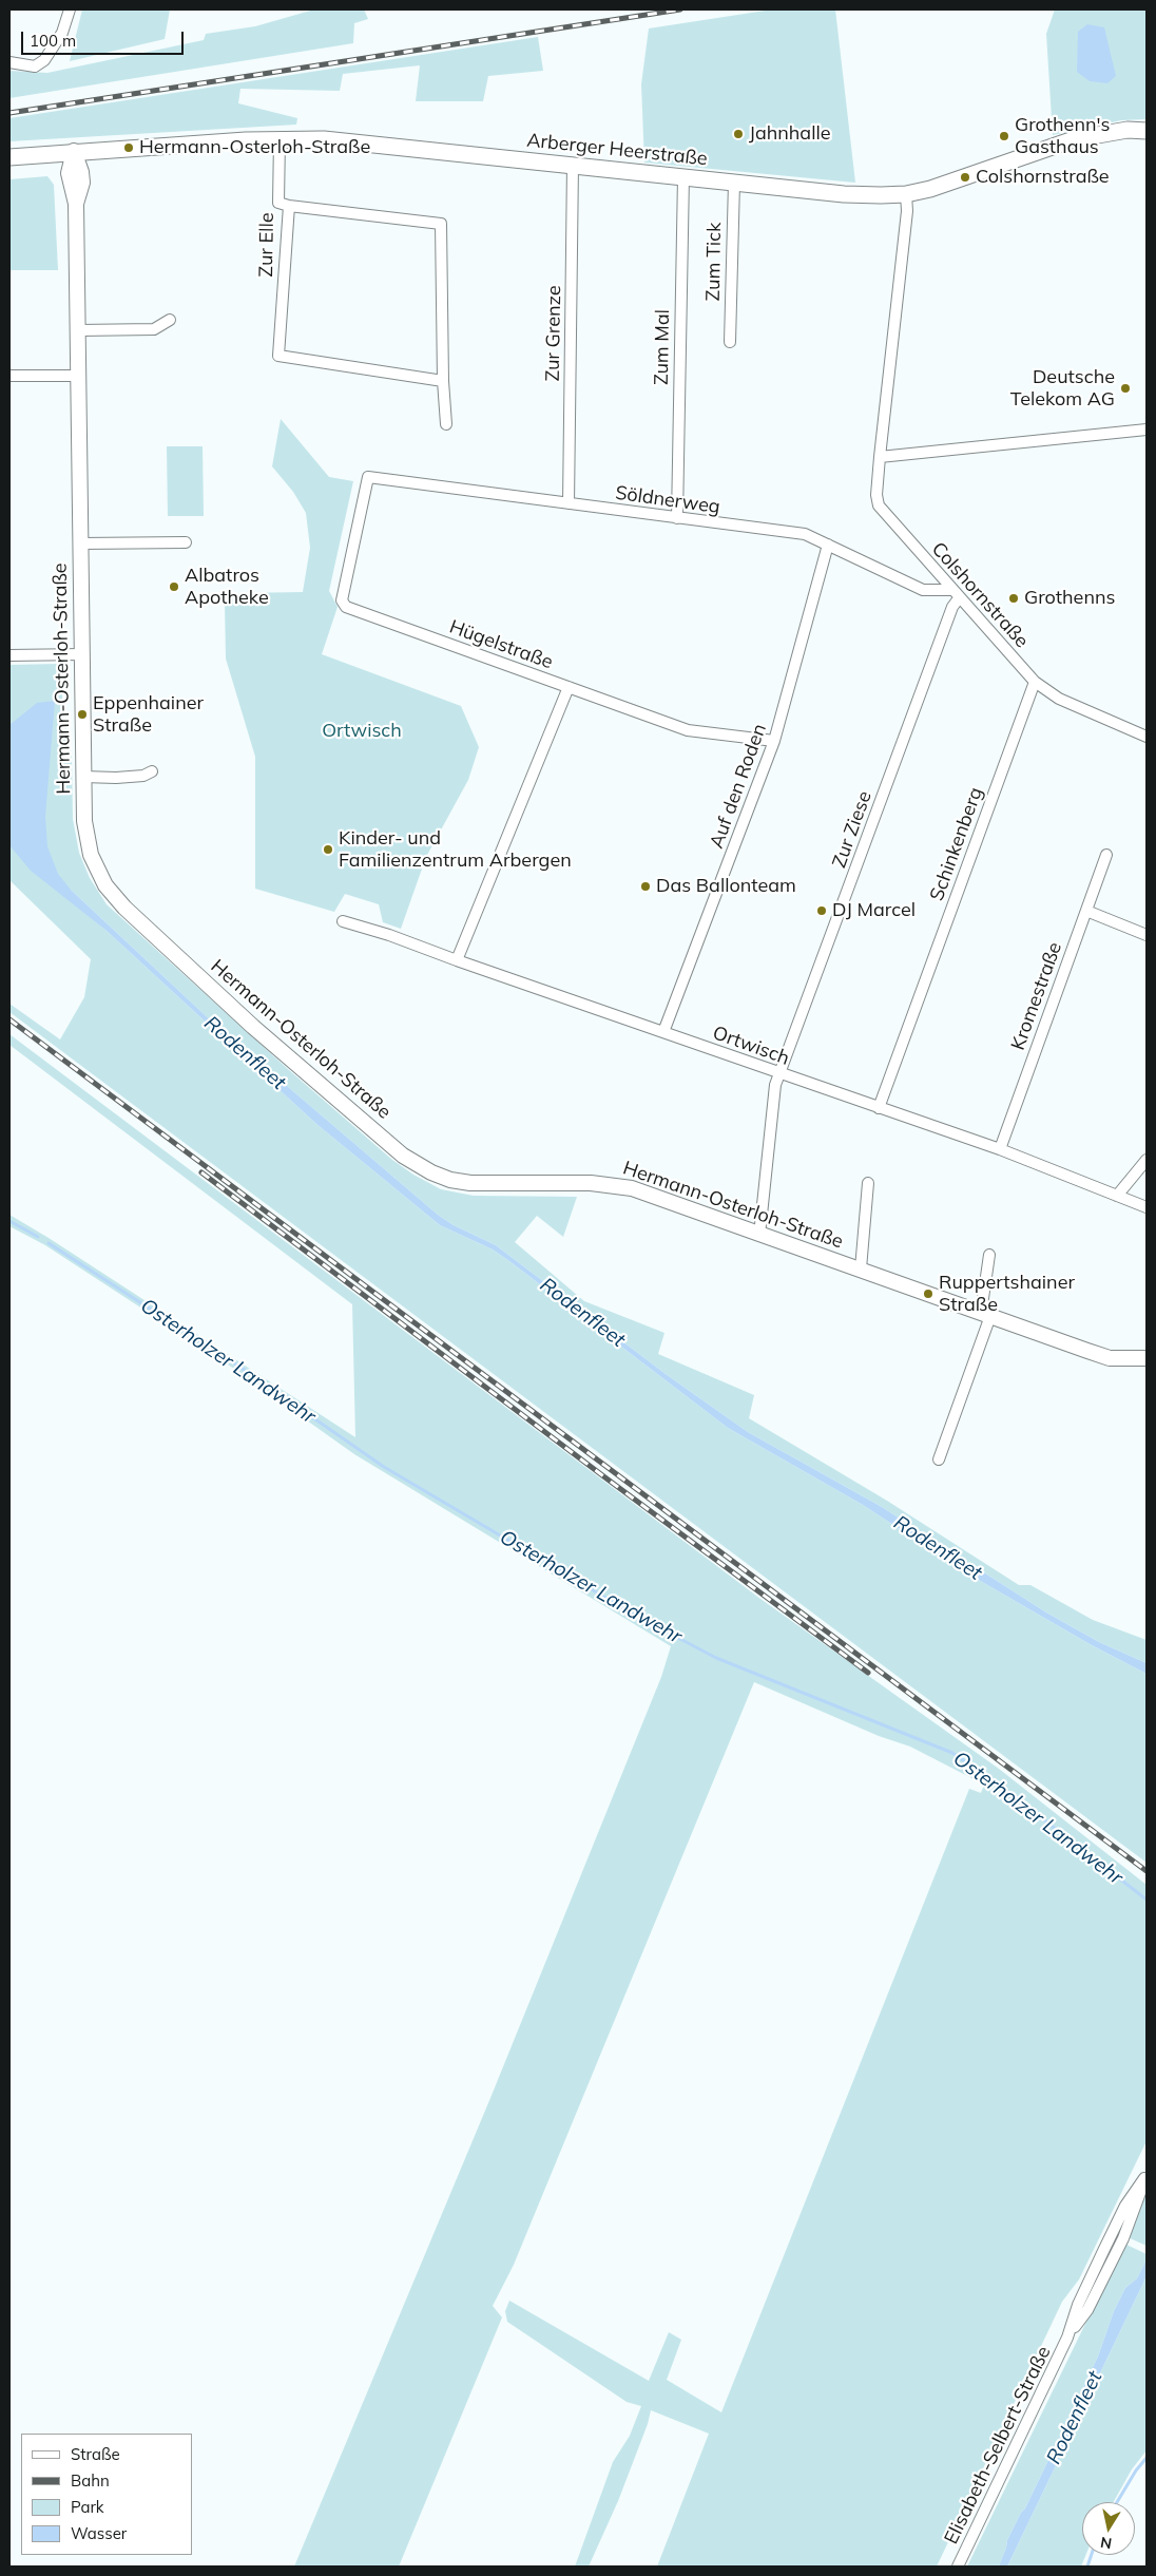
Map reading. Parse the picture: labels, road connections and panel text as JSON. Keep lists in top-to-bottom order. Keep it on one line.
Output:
{"streets":{"main road":["Arberger Heerstraße"],"street":["Zur Elle","Zum Tick","Zur Grenze","Zum Mal","Söldnerweg","Colshornstraße","Hügelstraße","Hermann-Osterloh-Straße","Auf den Roden","Zur Ziese","Schinkenberg","Kromestraße","Ortwisch","Elisabeth-Selbert-Straße"]},"crossings":[["Arberger Heerstraße","Zur Elle"],["Arberger Heerstraße","Zum Tick"],["Arberger Heerstraße","Zur Grenze"],["Arberger Heerstraße","Zum Mal"],["Arberger Heerstraße","Colshornstraße"],["Arberger Heerstraße","Hermann-Osterloh-Straße"],["Zur Grenze","Söldnerweg"],["Zum Mal","Söldnerweg"],["Söldnerweg","Colshornstraße"],["Söldnerweg","Hügelstraße"],["Söldnerweg","Auf den Roden"],["Colshornstraße","Zur Ziese"],["Colshornstraße","Schinkenberg"],["Hügelstraße","Auf den Roden"],["Hermann-Osterloh-Straße","Zur Ziese"],["Auf den Roden","Ortwisch"],["Zur Ziese","Ortwisch"],["Schinkenberg","Ortwisch"],["Kromestraße","Ortwisch"]],"water":["Rodenfleet","Osterholzer Landwehr"],"parks":["Ortwisch"],"places":["Jahnhalle","Grothenn's Gasthaus","Hermann-Osterloh-Straße","Colshornstraße","Deutsche Telekom AG","Albatros Apotheke","Grothenns","Eppenhainer Straße","Kinder- und Familienzentrum Arbergen","Das Ballonteam","DJ Marcel","Ruppertshainer Straße"],"legend":["Straße","Bahn","Park","Wasser"],"scale_bar":"100 m","north":"bottom"}
